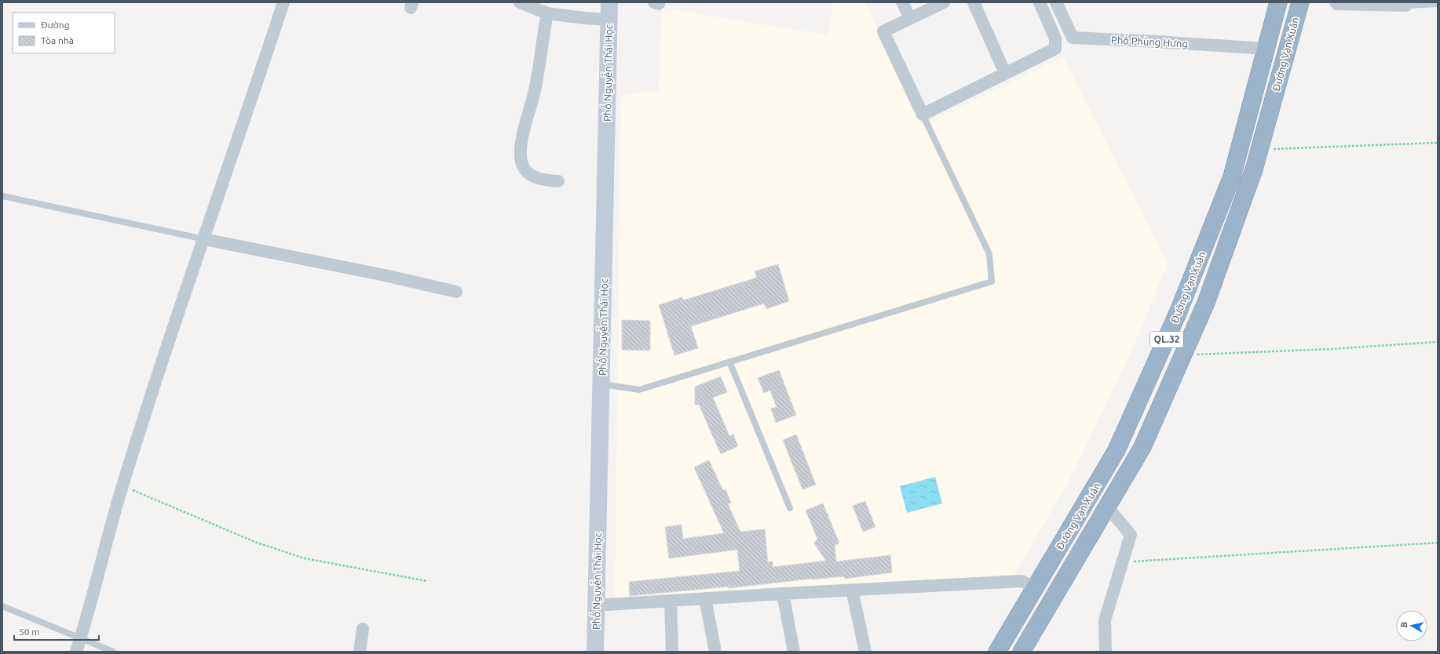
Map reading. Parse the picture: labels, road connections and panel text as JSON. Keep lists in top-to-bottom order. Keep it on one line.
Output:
{"streets":{"highway":["Đường Vạn Xuân","QL.32"],"main road":["Phố Nguyễn Thái Học"],"street":["Phố Phùng Hưng"]},"crossings":[["Phố Phùng Hưng","Đường Vạn Xuân"]],"legend":["Đường","Tòa nhà"],"scale_bar":"50 m","north":"left"}
